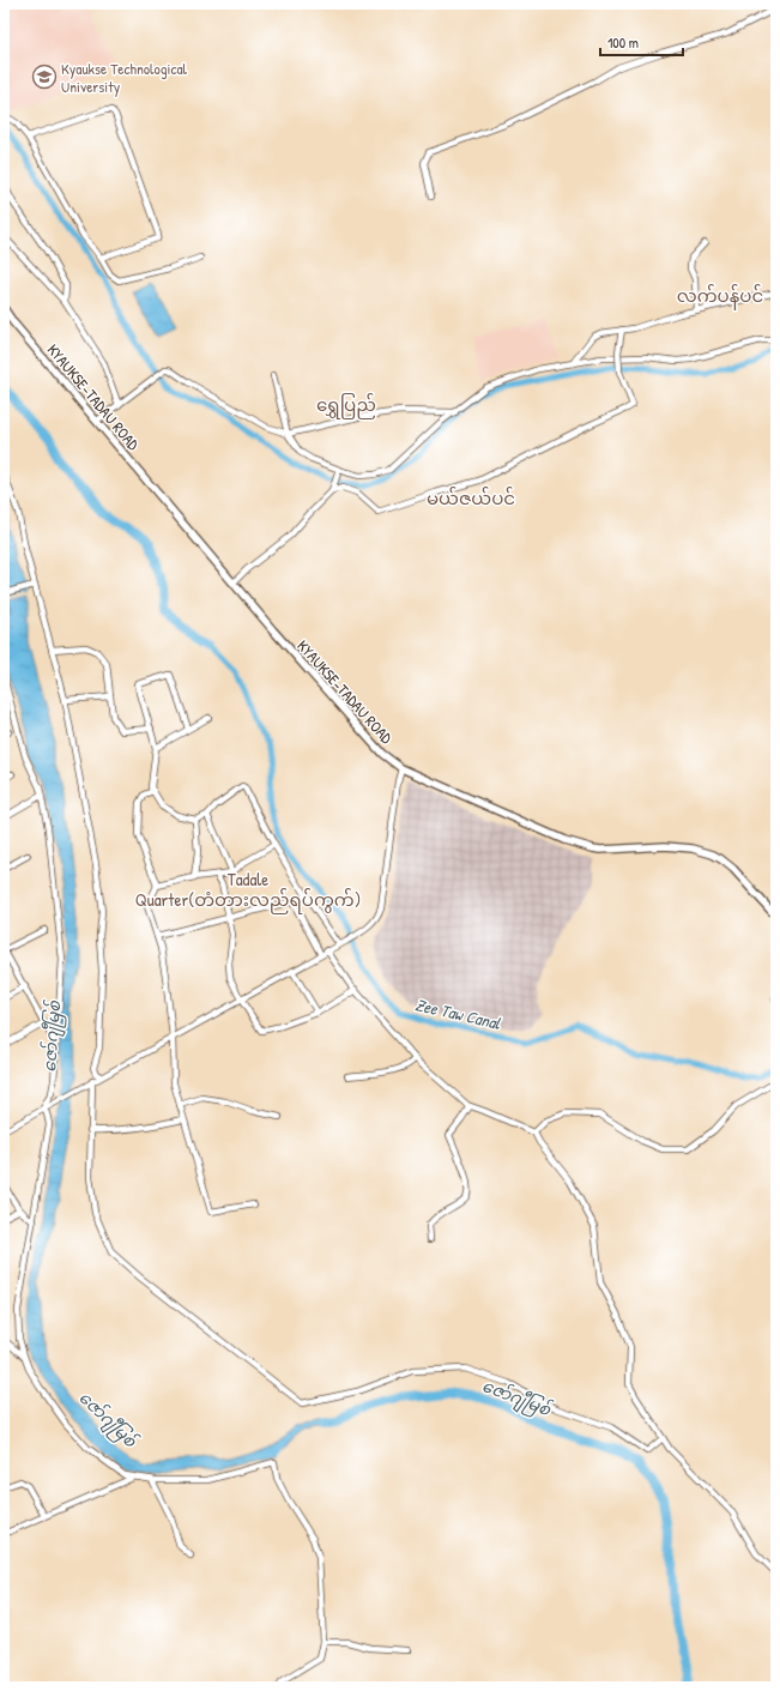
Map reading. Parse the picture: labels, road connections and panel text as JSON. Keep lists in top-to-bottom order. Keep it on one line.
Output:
{"streets":{"main road":["KYAUKSE-TADAU ROAD"]},"districts":["လက်ပန်ပင်","ရွှေပြည်","မယ်ဇယ်ပင်","Tadale Quarter(တံတားလည်ရပ်ကွက်)"],"water":["Zee Taw Canal","ဇော်ဂျီမြစ်"],"places":{"school or university":["Kyaukse Technological University"]},"scale_bar":"100 m"}
